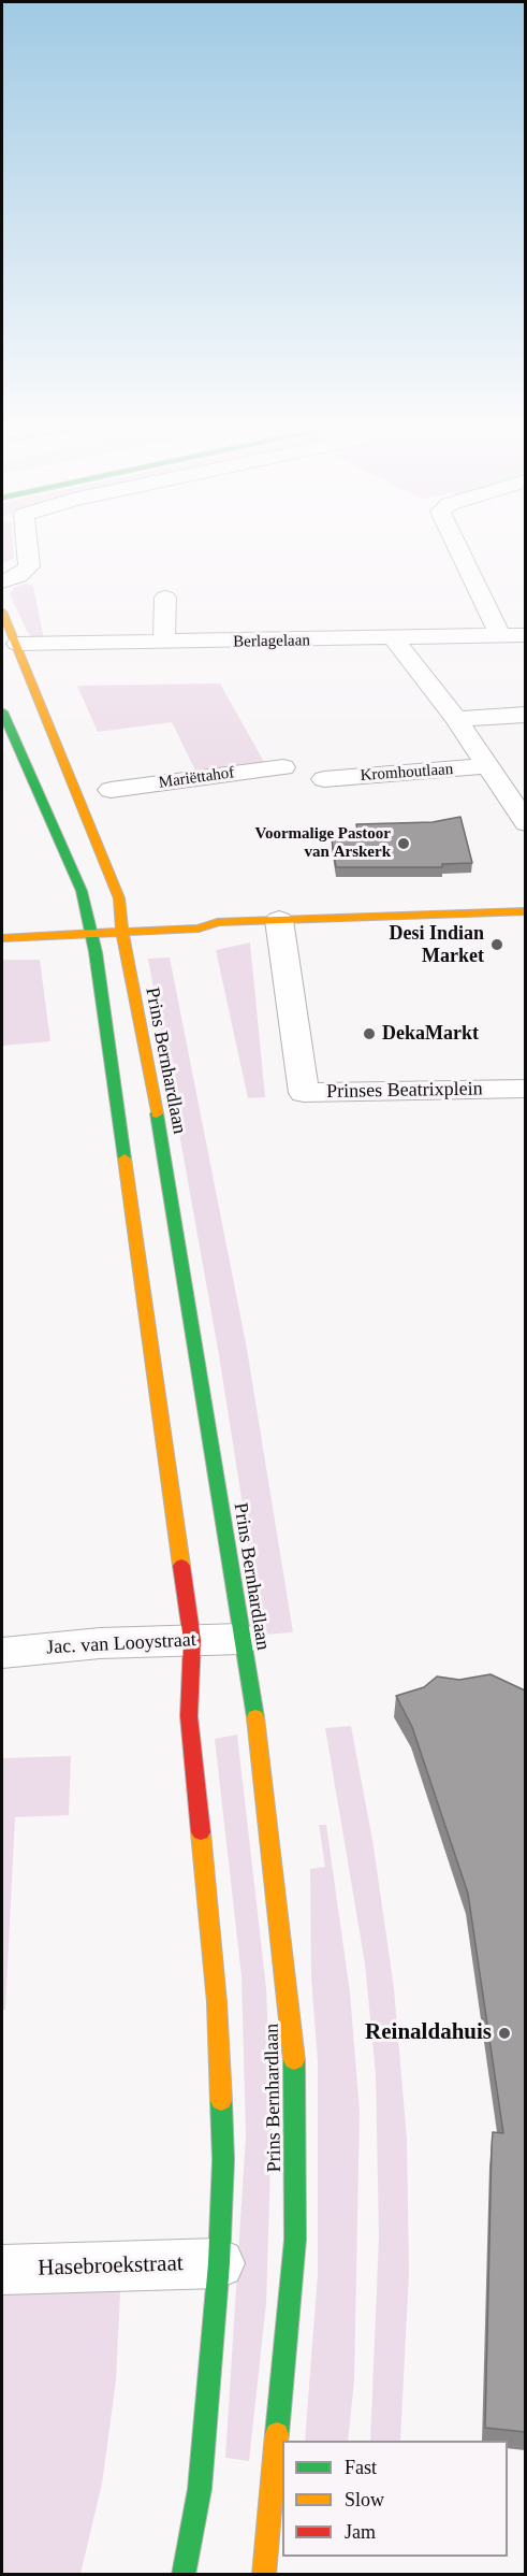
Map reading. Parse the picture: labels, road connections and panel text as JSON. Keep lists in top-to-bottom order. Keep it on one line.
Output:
{"streets":{"main road":["Prins Bernhardlaan"],"street":["Berlagelaan","Kromhoutlaan","Mariëttahof","Prinses Beatrixplein","Jac. van Looystraat","Hasebroekstraat"]},"crossings":[["Berlagelaan","Kromhoutlaan"],["Berlagelaan","Prins Bernhardlaan"],["Prins Bernhardlaan","Jac. van Looystraat"]],"places":["Voormalige Pastoor van Arskerk","Desi Indian Market","DekaMarkt","Reinaldahuis"],"legend":["Fast","Slow","Jam"]}
